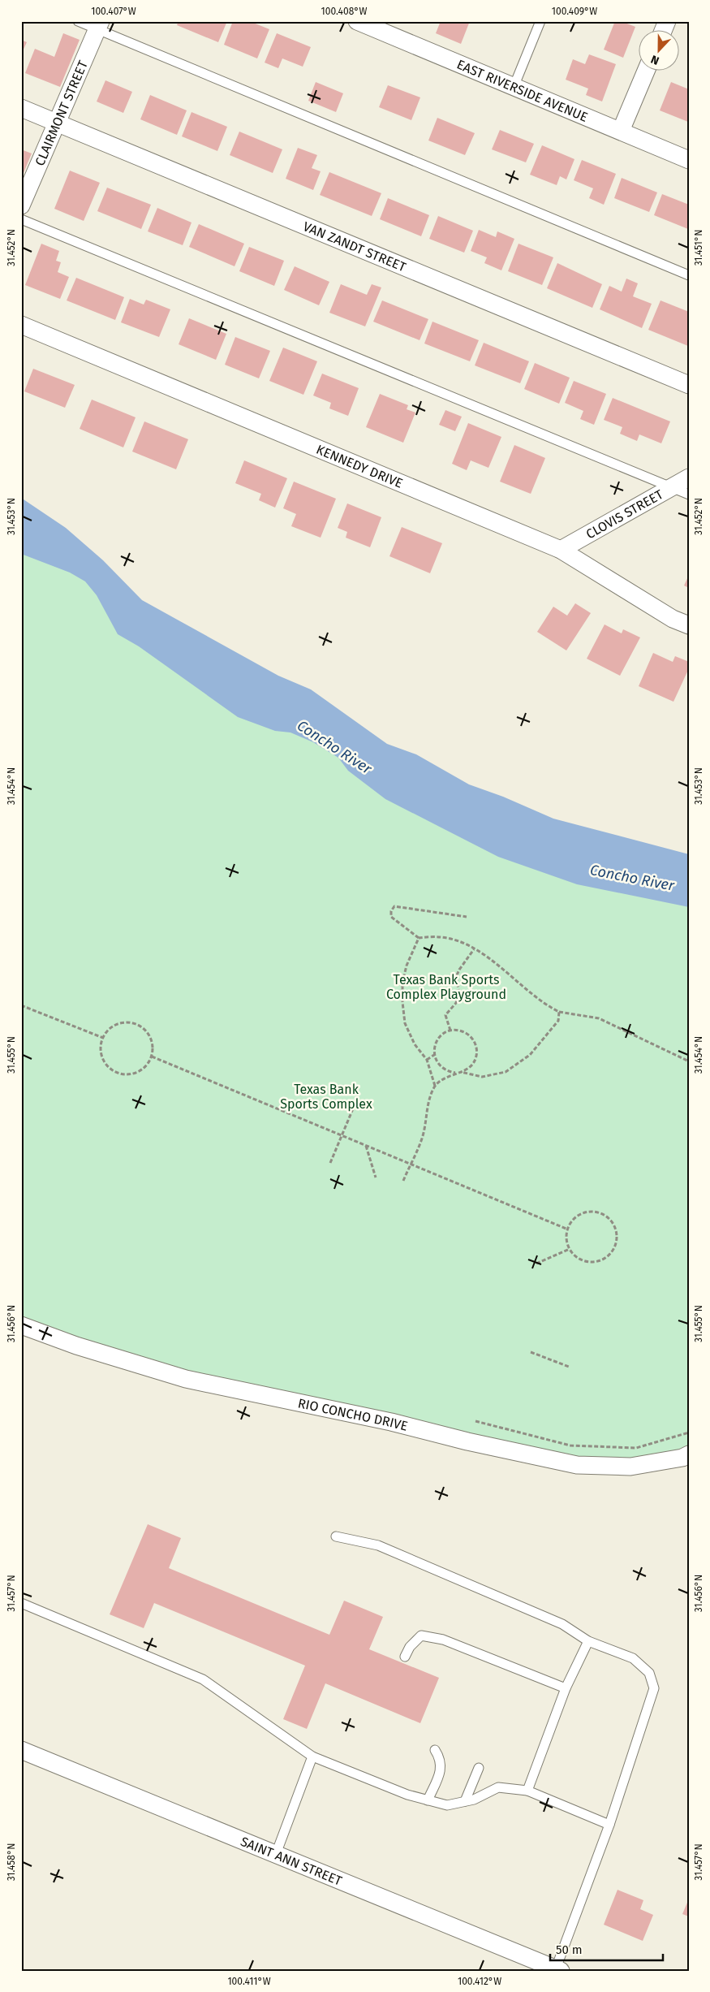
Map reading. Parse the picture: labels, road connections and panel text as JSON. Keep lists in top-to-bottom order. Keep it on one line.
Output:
{"streets":{"street":["EAST RIVERSIDE AVENUE","CLAIRMONT STREET","VAN ZANDT STREET","KENNEDY DRIVE","CLOVIS STREET","RIO CONCHO DRIVE","SAINT ANN STREET"]},"crossings":[["CLAIRMONT STREET","VAN ZANDT STREET"],["KENNEDY DRIVE","CLOVIS STREET"]],"water":["Concho River"],"parks":["Texas Bank Sports Complex Playground","Texas Bank Sports Complex"],"scale_bar":"50 m","north":"bottom","coordinates":["100.407°W","100.408°W","100.409°W","31.451°N","31.452°N","31.453°N","31.454°N","31.455°N","31.456°N","31.457°N","31.458°N","100.411°W","100.412°W"]}
